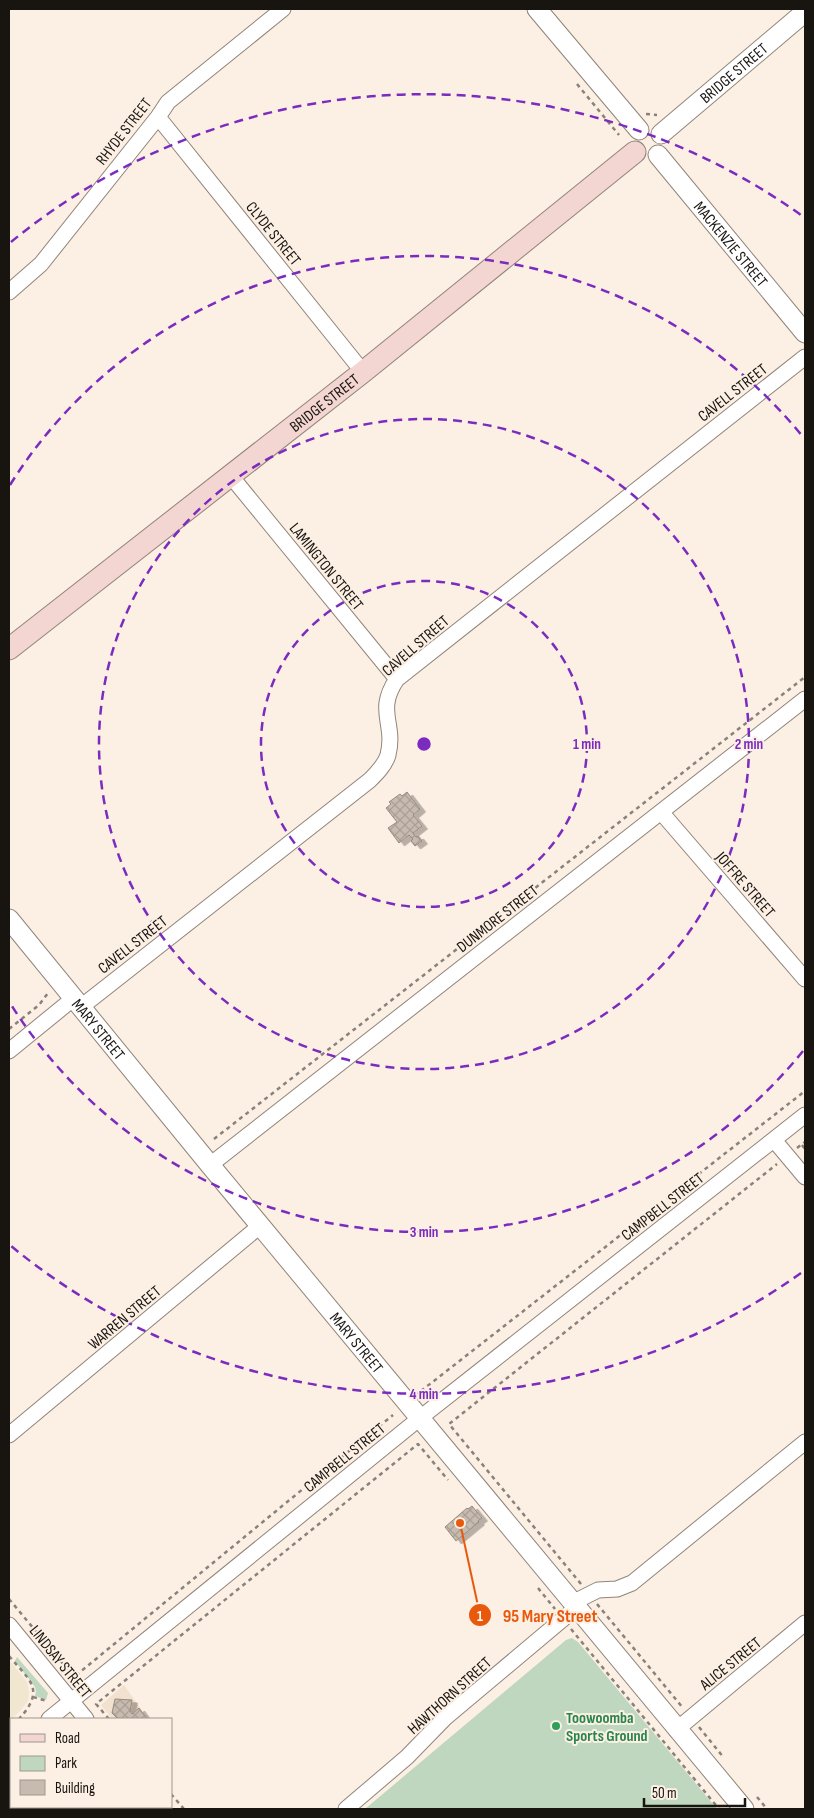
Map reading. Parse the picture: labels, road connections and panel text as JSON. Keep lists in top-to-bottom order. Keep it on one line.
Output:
{"streets":{"main road":["BRIDGE STREET"],"street":["RHYDE STREET","CLYDE STREET","MACKENZIE STREET","CAVELL STREET","LAMINGTON STREET","JOFFRE STREET","DUNMORE STREET","MARY STREET","CAMPBELL STREET","WARREN STREET","LINDSAY STREET","ALICE STREET","HAWTHORN STREET"]},"crossings":[["BRIDGE STREET","CLYDE STREET"],["BRIDGE STREET","MACKENZIE STREET"],["BRIDGE STREET","LAMINGTON STREET"],["RHYDE STREET","CLYDE STREET"],["CAVELL STREET","LAMINGTON STREET"],["CAVELL STREET","MARY STREET"],["JOFFRE STREET","DUNMORE STREET"],["DUNMORE STREET","MARY STREET"],["MARY STREET","CAMPBELL STREET"],["MARY STREET","WARREN STREET"],["MARY STREET","ALICE STREET"],["MARY STREET","HAWTHORN STREET"],["CAMPBELL STREET","LINDSAY STREET"]],"places":["95 Mary Street","Toowoomba Sports Ground"],"legend":["Road","Park","Building"],"scale_bar":"50 m","rings":["1 min","2 min","3 min","4 min"]}
